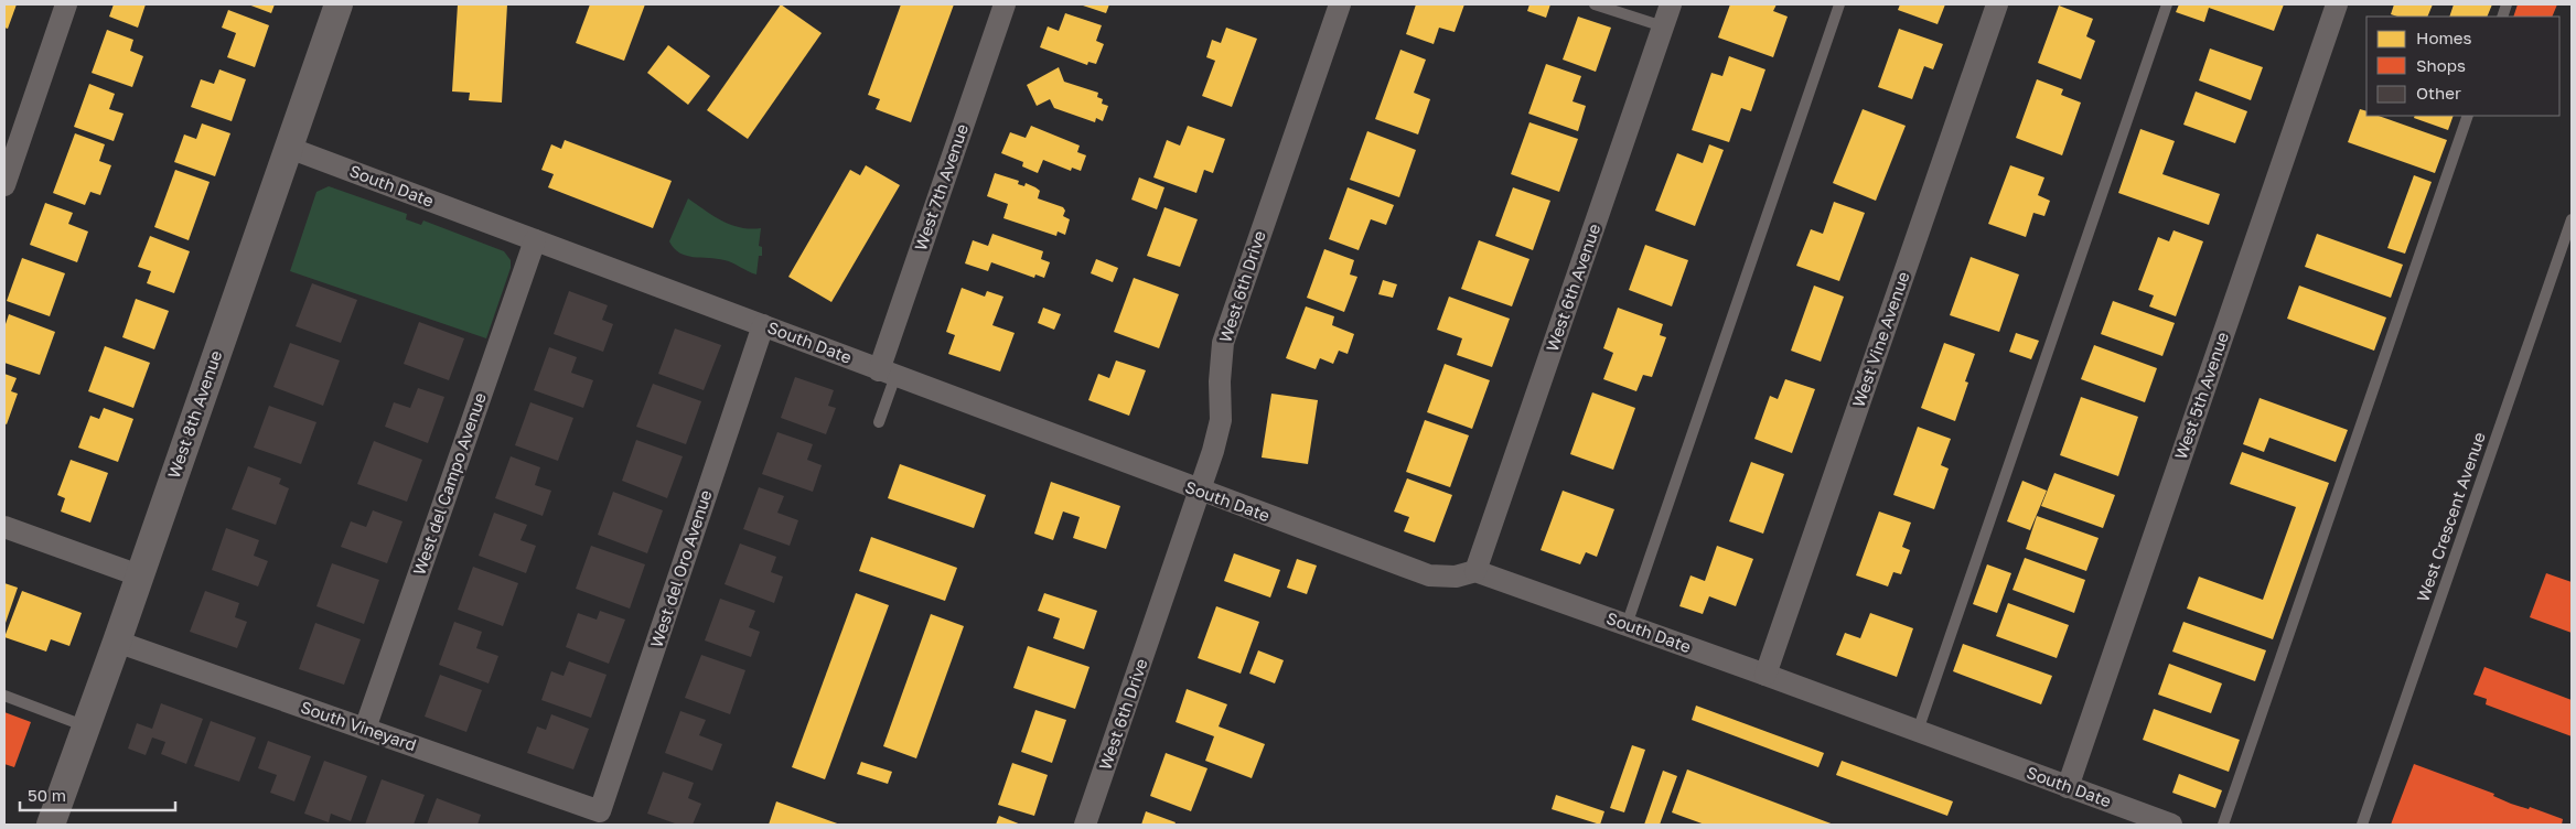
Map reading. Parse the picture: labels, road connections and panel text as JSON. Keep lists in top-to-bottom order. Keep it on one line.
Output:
{"streets":{"street":["South Date","West 7th Avenue","West 6th Drive","West 6th Avenue","West Vine Avenue","West 5th Avenue","West 8th Avenue","West del Campo Avenue","West del Oro Avenue","South Vineyard"],"lane":["West Crescent Avenue"]},"crossings":[["South Date","West 7th Avenue"],["South Date","West 6th Drive"],["South Date","West 6th Avenue"],["South Date","West Vine Avenue"],["South Date","West 5th Avenue"],["South Date","West 8th Avenue"],["South Date","West del Campo Avenue"],["South Date","West del Oro Avenue"],["West 8th Avenue","South Vineyard"],["West del Campo Avenue","South Vineyard"],["West del Oro Avenue","South Vineyard"]],"legend":["Homes","Shops","Other"],"scale_bar":"50 m"}
